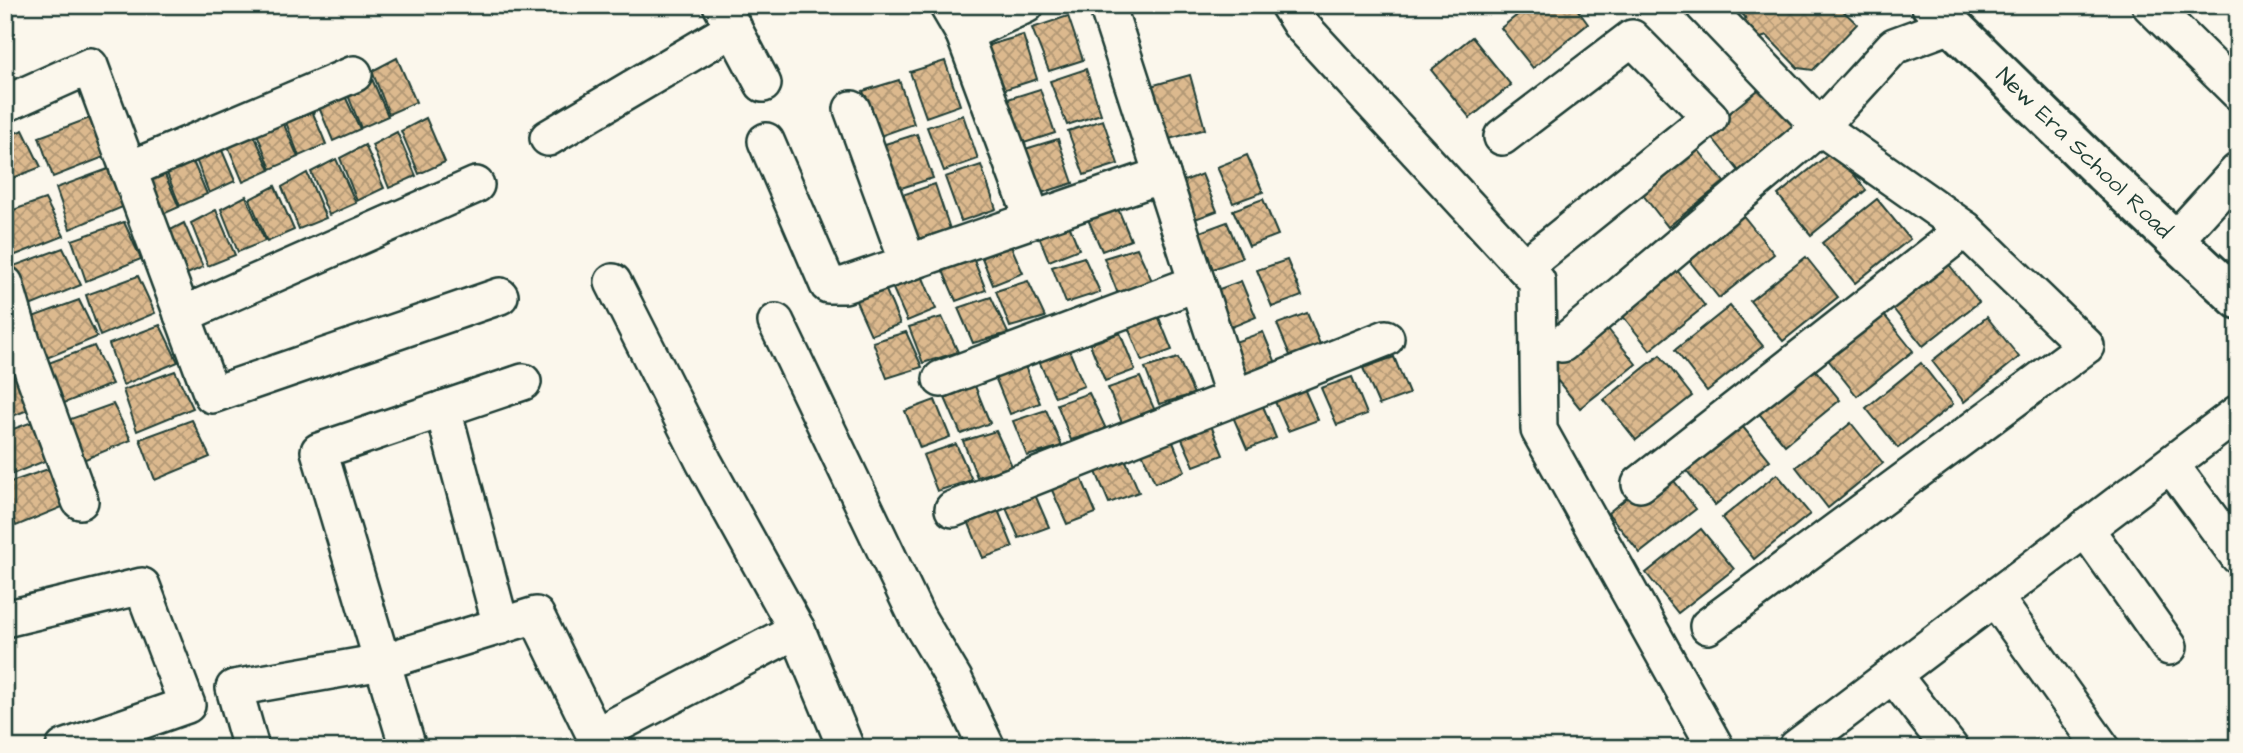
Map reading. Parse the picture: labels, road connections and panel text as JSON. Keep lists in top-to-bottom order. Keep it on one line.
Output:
{"streets":{"street":["New Era School Road"]}}
